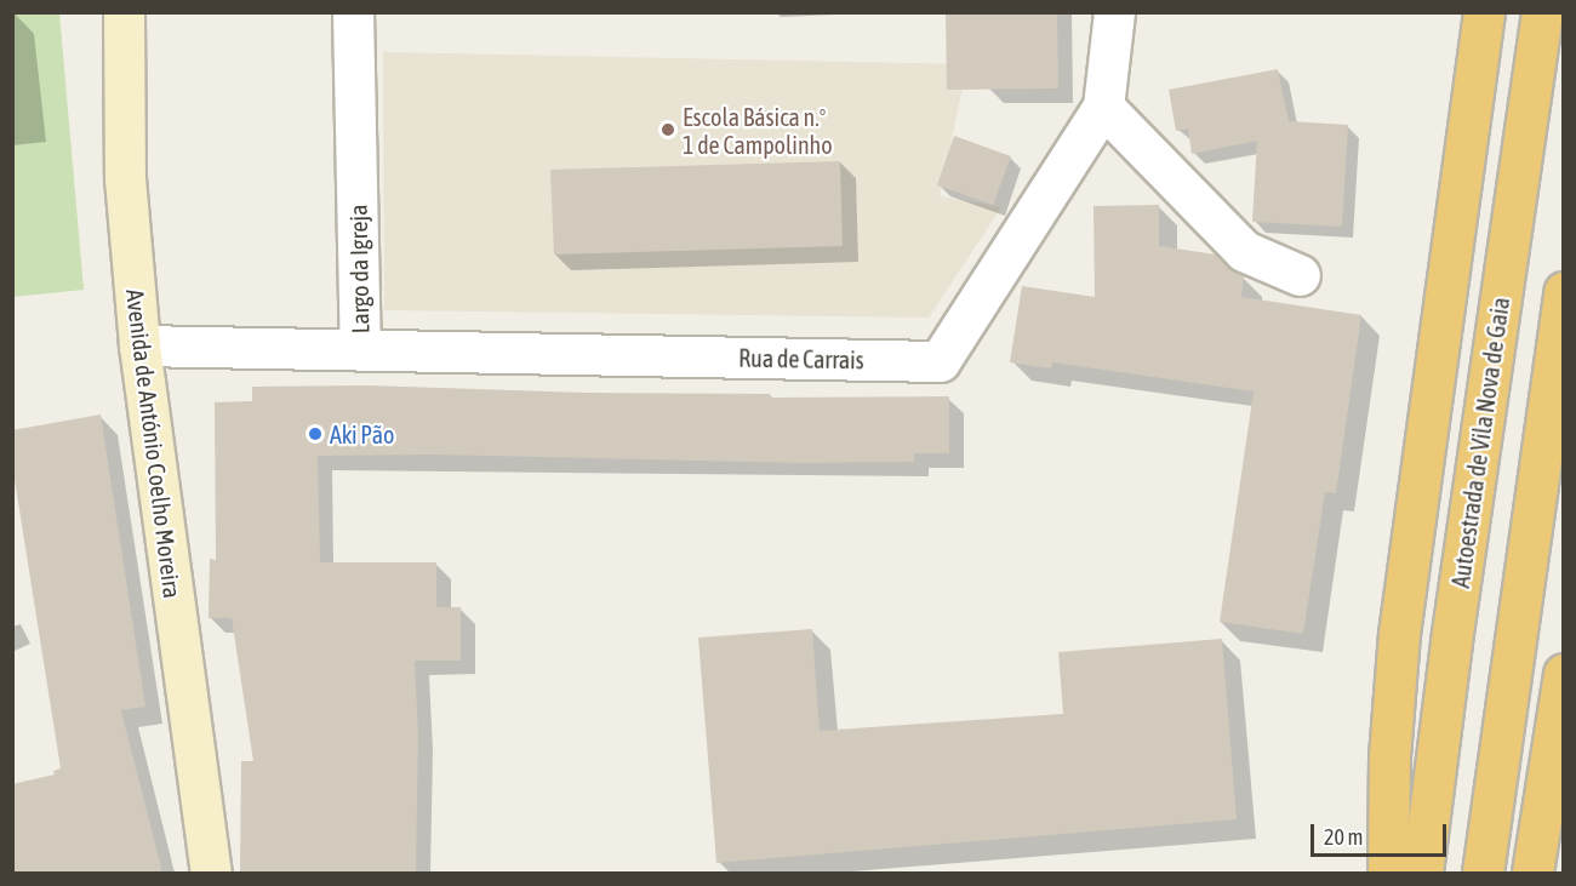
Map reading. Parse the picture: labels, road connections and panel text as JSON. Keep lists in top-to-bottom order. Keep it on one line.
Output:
{"streets":{"highway":["Autoestrada de Vila Nova de Gaia"],"street":["Largo da Igreja","Rua de Carrais","Avenida de António Coelho Moreira"]},"crossings":[["Largo da Igreja","Rua de Carrais"],["Largo da Igreja","Avenida de António Coelho Moreira"]],"places":["Escola Básica n.º 1 de Campolinho","Aki Pão"],"scale_bar":"20 m"}
